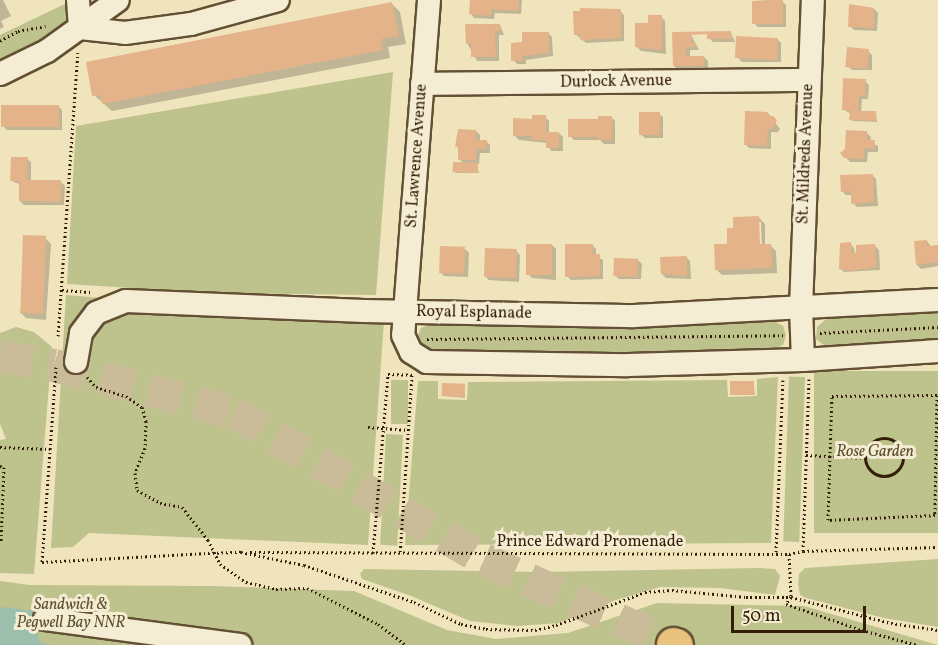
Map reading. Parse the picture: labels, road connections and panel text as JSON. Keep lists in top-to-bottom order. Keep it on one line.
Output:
{"streets":{"street":["Durlock Avenue","St. Mildreds Avenue","St. Lawrence Avenue","Royal Esplanade"],"path":["Prince Edward Promenade"]},"crossings":[["Durlock Avenue","St. Mildreds Avenue"],["Durlock Avenue","St. Lawrence Avenue"],["St. Mildreds Avenue","Royal Esplanade"],["St. Lawrence Avenue","Royal Esplanade"]],"parks":["Rose Garden","Sandwich & Pegwell Bay NNR"],"scale_bar":"50 m"}
